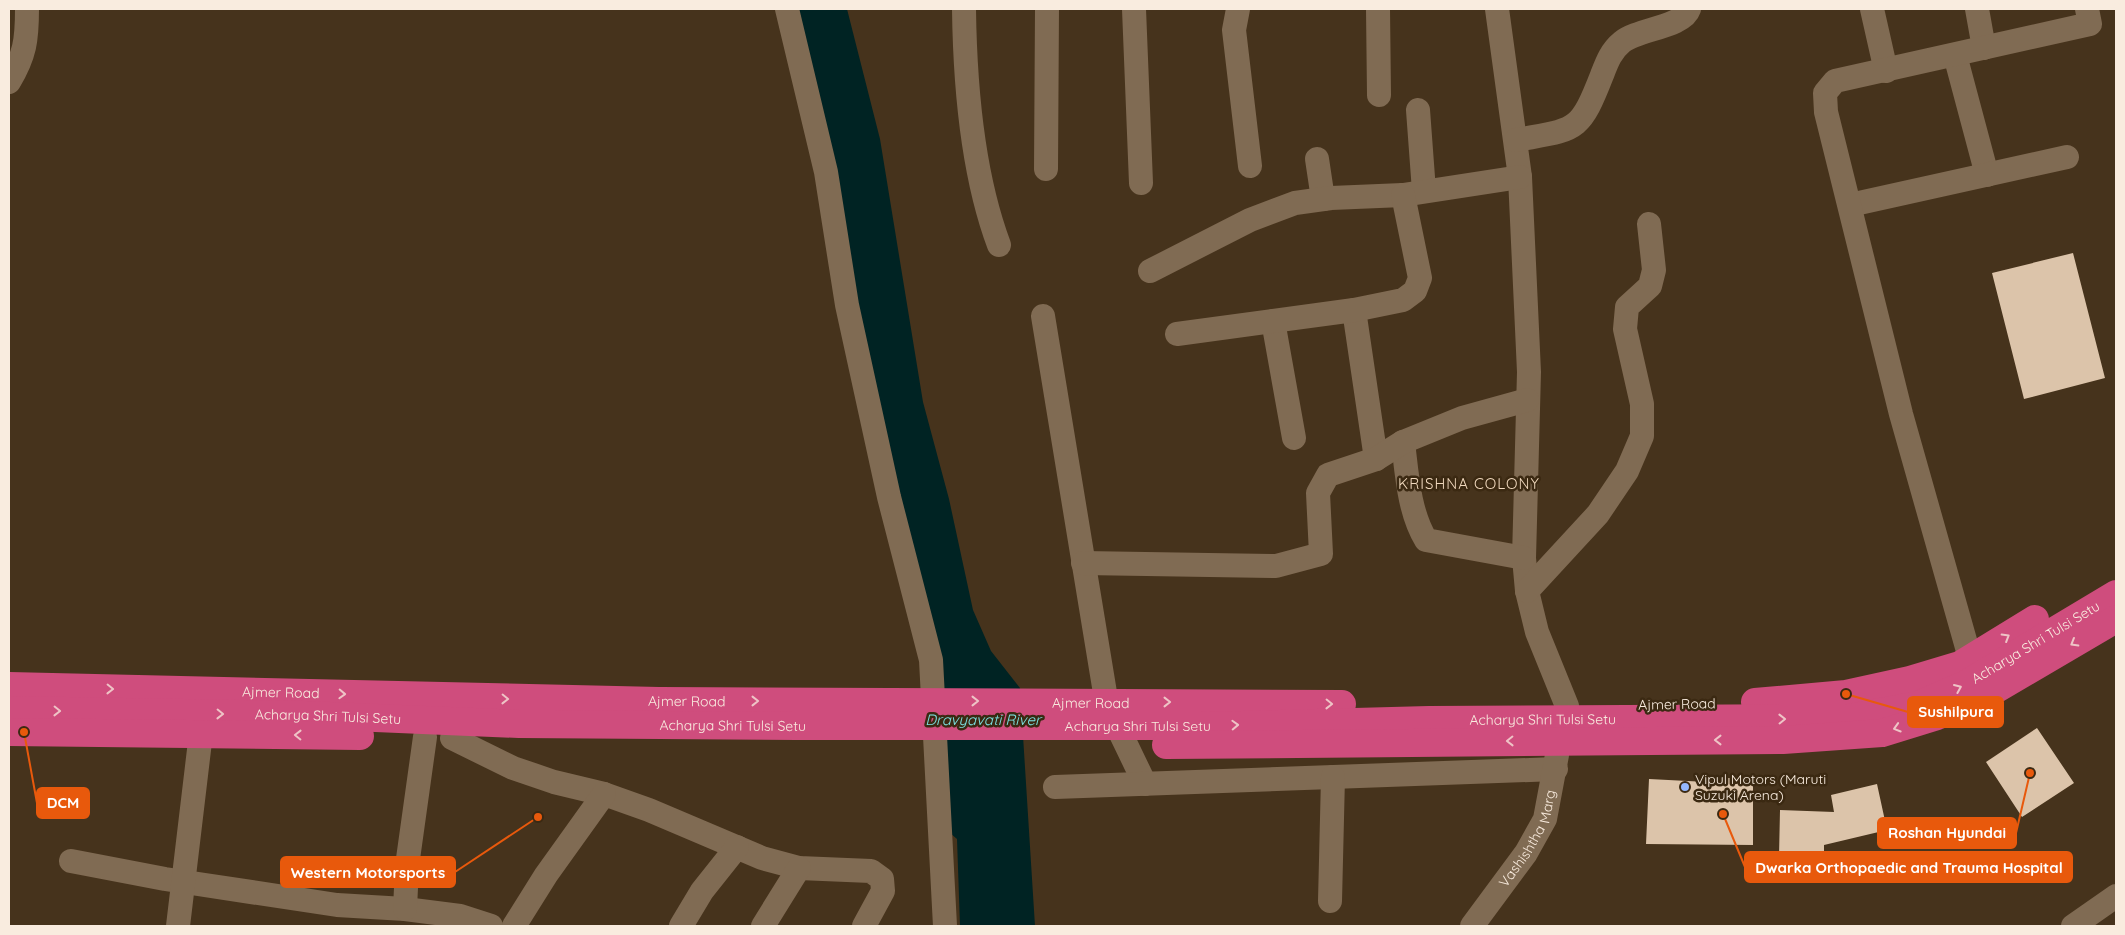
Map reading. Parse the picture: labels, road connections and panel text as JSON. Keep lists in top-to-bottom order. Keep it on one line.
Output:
{"streets":{"highway":["Acharya Shri Tulsi Setu","Ajmer Road"],"street":["Vashishtha Marg"]},"districts":["KRISHNA COLONY"],"water":["Dravyavati River"],"places":["Sushilpura","DCM","Roshan Hyundai","Vipul Motors (Maruti Suzuki Arena)","Dwarka Orthopaedic and Trauma Hospital","Western Motorsports"]}
